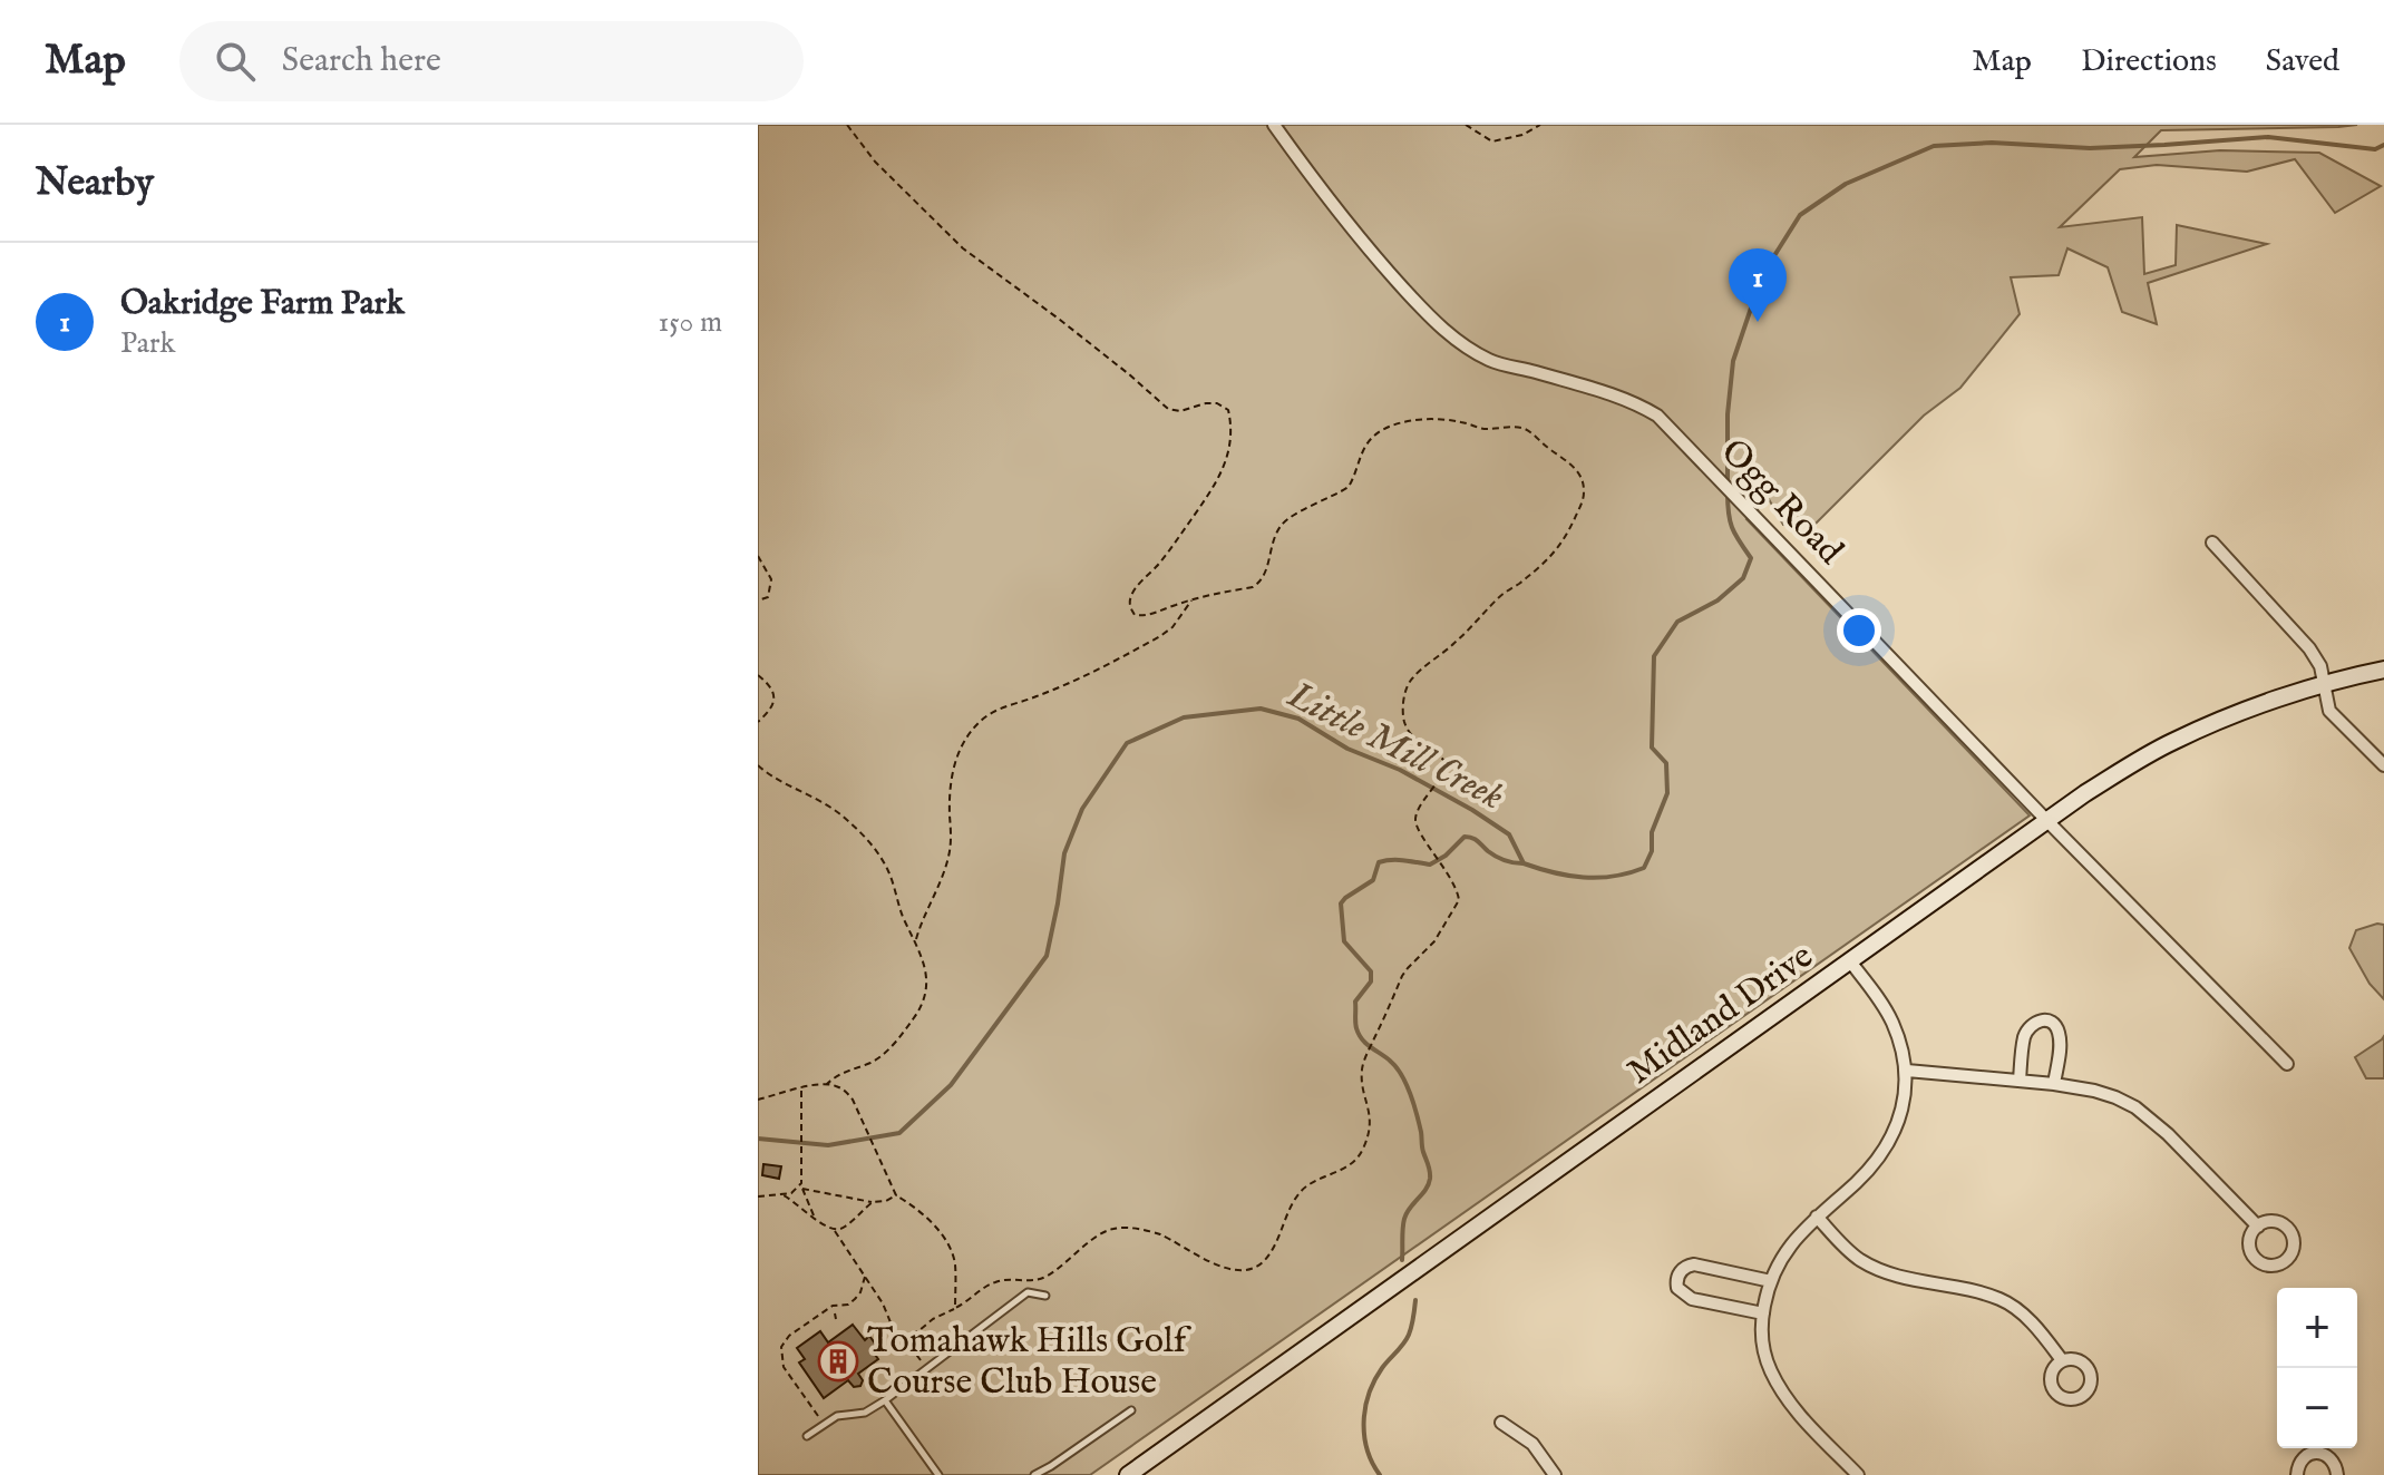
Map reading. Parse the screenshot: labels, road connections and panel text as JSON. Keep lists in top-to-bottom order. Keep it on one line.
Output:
{"streets":{"main road":["Midland Drive"],"street":["Ogg Road"]},"crossings":[["Ogg Road","Midland Drive"]],"water":["Little Mill Creek"],"places":{"building":["Tomahawk Hills Golf Course Club House"]},"page":{"header":"Map","search":"Search here","nav":["Map","Directions","Saved"],"heading":"Nearby","list":[{"mark":"1","name":"Oakridge Farm Park","note":"Park","value":"150 m"}],"pins":"1","map_buttons":["+","−"]}}
